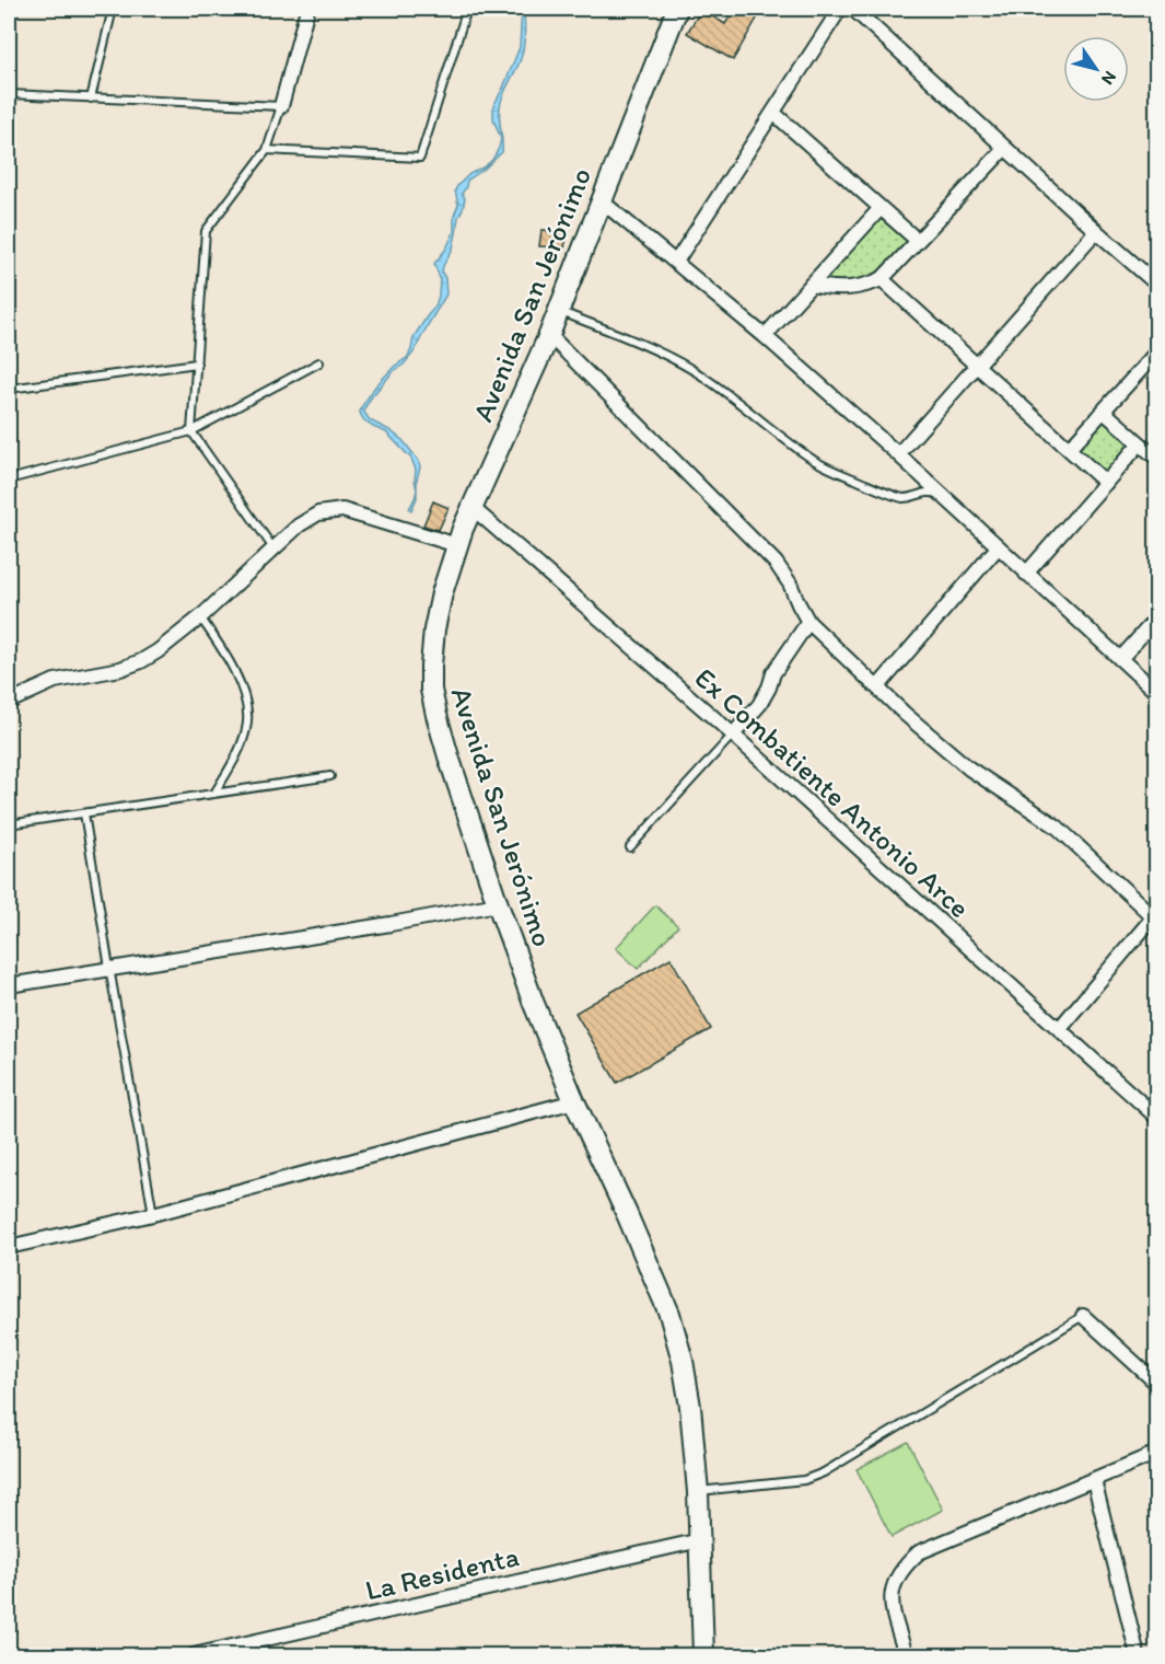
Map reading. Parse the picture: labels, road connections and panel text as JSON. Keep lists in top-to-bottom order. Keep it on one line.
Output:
{"streets":{"street":["Avenida San Jerónimo","Ex Combatiente Antonio Arce","La Residenta"]},"crossings":[["Avenida San Jerónimo","Ex Combatiente Antonio Arce"],["Avenida San Jerónimo","La Residenta"]],"north":"bottom right"}
